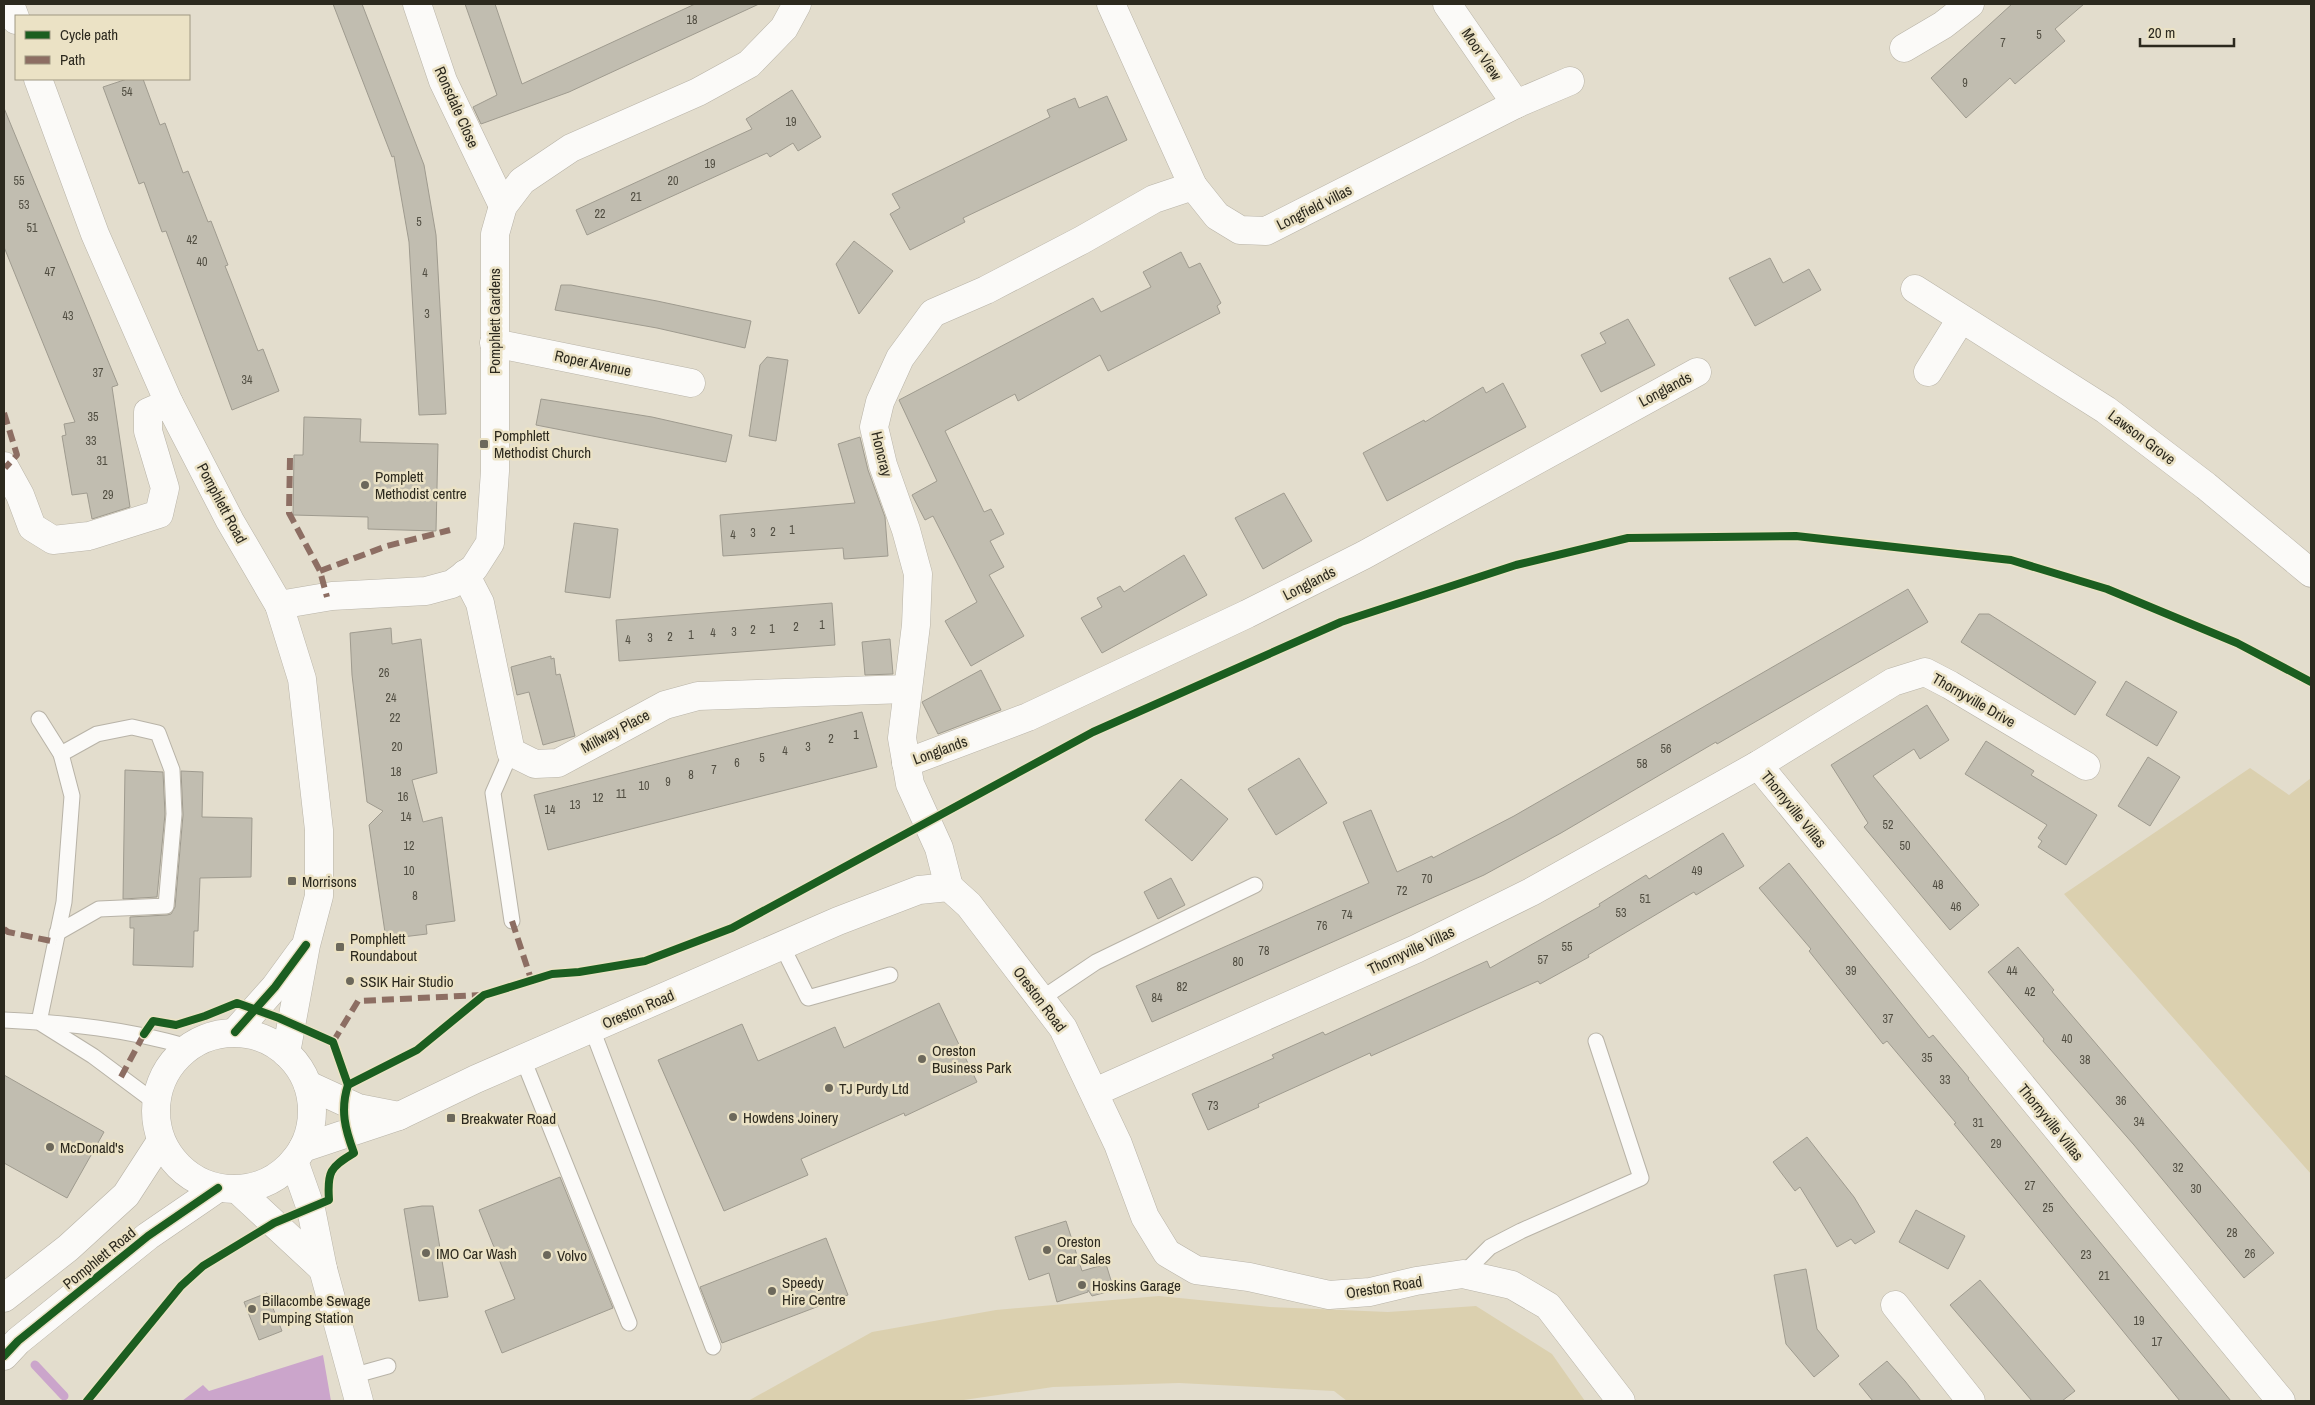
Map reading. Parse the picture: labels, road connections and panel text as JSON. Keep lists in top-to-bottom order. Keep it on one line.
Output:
{"streets":{"street":["Moor View","Ronsdale Close","Longfield villas","Pomphlett Gardens","Roper Avenue","Longlands","Lawson Grove","Honcray","Pomphlett Road","Thornyville Drive","Millway Place","Thornyville Villas","Oreston Road"]},"crossings":[["Moor View","Longfield villas"],["Ronsdale Close","Pomphlett Gardens"],["Longfield villas","Honcray"],["Pomphlett Gardens","Roper Avenue"],["Pomphlett Gardens","Pomphlett Road"],["Longlands","Honcray"],["Honcray","Millway Place"],["Honcray","Oreston Road"],["Pomphlett Road","Oreston Road"],["Thornyville Drive","Thornyville Villas"],["Thornyville Villas","Oreston Road"]],"places":{"transit":["Pomphlett Methodist Church","Morrisons","Pomphlett Roundabout","Breakwater Road"],"other":["Pomplett Methodist centre","SSIK Hair Studio","Oreston Business Park","TJ Purdy Ltd","Howdens Joinery","McDonald's","Oreston Car Sales","IMO Car Wash","Volvo","Hoskins Garage","Speedy Hire Centre","Billacombe Sewage Pumping Station"]},"house_numbers":["18","5","7","9","54","19","19","55","20","21","53","22","5","51","42","40","47","4","3","43","37","34","35","33","31","29","1","2","3","4","1","2","1","2","3","4","1","2","3","4","26","24","22","1","2","20","3","56","4","5","6","58","7","18","8","9","10","11","16","12","13","14","14","52","12","50","10","49","70","48","72","8","51","46","53","74","76","55","78","57","80","39","44","82","42","84","37","40","35","38","33","36","73","34","31","29","32","27","30","25","28","26","23","21","19","17"],"legend":["Cycle path","Path"],"scale_bar":"20 m"}
